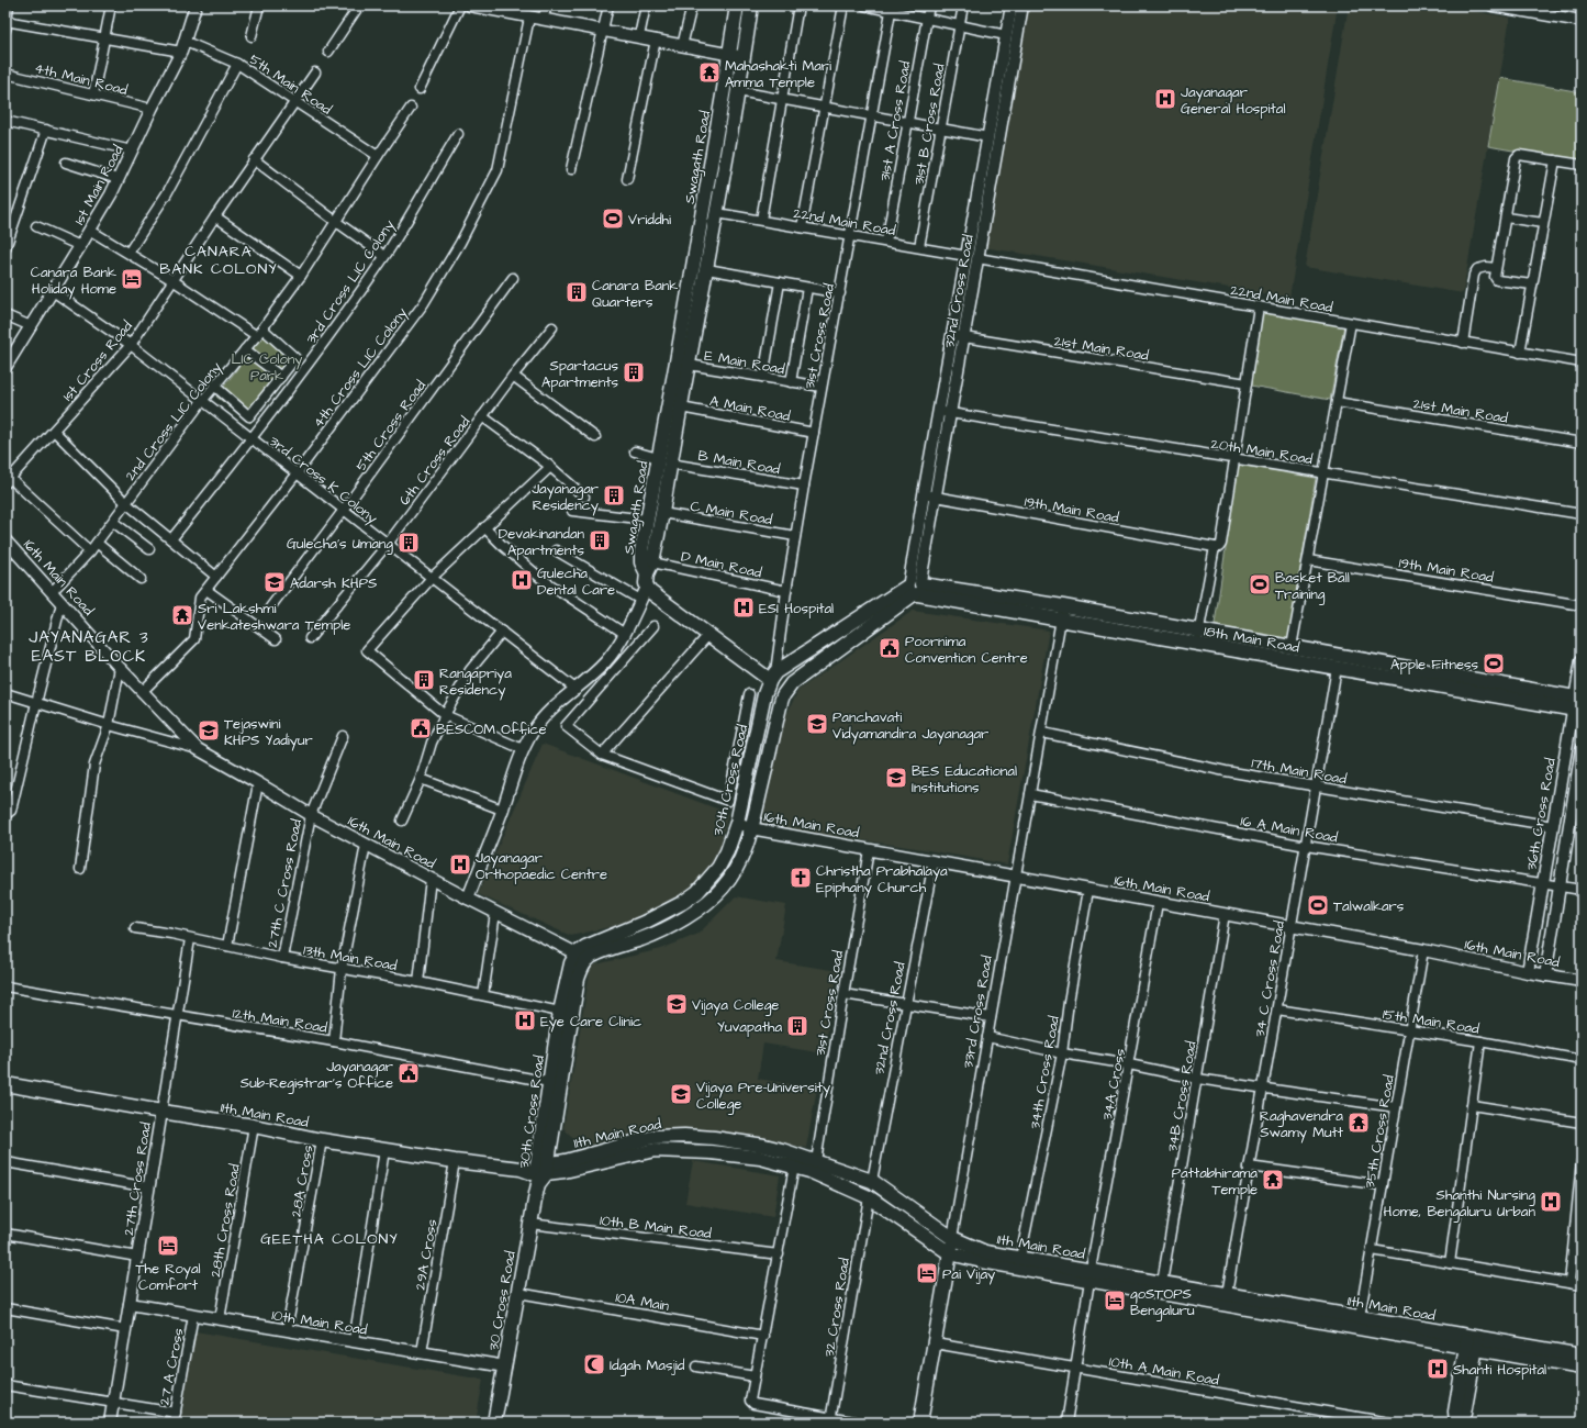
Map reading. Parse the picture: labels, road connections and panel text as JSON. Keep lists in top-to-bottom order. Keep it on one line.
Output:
{"streets":{"main road":["Swagath Road","18th Main Road","30th Cross Road","33rd Cross Road","11th Main Road","30 Cross Road"],"street":["4th Main Road","5th Main Road","31st A Cross Road","31st B Cross Road","1st Main Road","22nd Main Road","3rd Cross LIC Colony","32nd Cross Road","31st Cross Road","21st Main Road","1st Cross Road","E Main Road","4th Cross LIC Colony","A Main Road","2nd Cross LIC Colony","5th Cross Road","20th Main Road","6th Cross Road","B Main Road","3rd Cross K Colony","19th Main Road","C Main Road","D Main Road","16th Main Road","17th Main Road","36th Cross Road","16 A Main Road","27th C Cross Road","13th Main Road","34 C Cross Road","12th Main Road","15th Main Road","34th Cross Road","34A Cross","34B Cross Road","35th Cross Road","27th Cross Road","28A Cross","28th Cross Road","10th B Main Road","29A Cross","10A Main","32 Cross Road","10th Main Road","27 A Cross","10th A Main Road"]},"crossings":[["4th Main Road","1st Main Road"],["5th Main Road","1st Main Road"],["5th Main Road","1st Cross Road"],["5th Main Road","2nd Cross LIC Colony"],["31st A Cross Road","22nd Main Road"],["31st B Cross Road","22nd Main Road"],["Swagath Road","22nd Main Road"],["Swagath Road","E Main Road"],["Swagath Road","A Main Road"],["Swagath Road","B Main Road"],["Swagath Road","C Main Road"],["Swagath Road","D Main Road"],["1st Main Road","3rd Cross K Colony"],["22nd Main Road","32nd Cross Road"],["22nd Main Road","31st Cross Road"],["3rd Cross LIC Colony","3rd Cross K Colony"],["32nd Cross Road","21st Main Road"],["32nd Cross Road","20th Main Road"],["32nd Cross Road","19th Main Road"],["32nd Cross Road","16th Main Road"],["32nd Cross Road","18th Main Road"],["32nd Cross Road","30th Cross Road"],["32nd Cross Road","11th Main Road"],["31st Cross Road","E Main Road"],["31st Cross Road","A Main Road"],["31st Cross Road","B Main Road"],["31st Cross Road","C Main Road"],["31st Cross Road","D Main Road"],["31st Cross Road","16th Main Road"],["31st Cross Road","30th Cross Road"],["31st Cross Road","11th Main Road"],["1st Cross Road","3rd Cross K Colony"],["4th Cross LIC Colony","3rd Cross K Colony"],["4th Cross LIC Colony","16th Main Road"],["2nd Cross LIC Colony","3rd Cross K Colony"],["2nd Cross LIC Colony","16th Main Road"],["5th Cross Road","3rd Cross K Colony"],["6th Cross Road","3rd Cross K Colony"],["16th Main Road","30th Cross Road"],["16th Main Road","36th Cross Road"],["16th Main Road","27th C Cross Road"],["16th Main Road","34 C Cross Road"],["16th Main Road","33rd Cross Road"],["16th Main Road","34th Cross Road"],["16th Main Road","34A Cross"],["16th Main Road","34B Cross Road"],["16th Main Road","35th Cross Road"],["18th Main Road","30th Cross Road"],["18th Main Road","36th Cross Road"],["18th Main Road","34 C Cross Road"],["18th Main Road","33rd Cross Road"],["17th Main Road","36th Cross Road"],["17th Main Road","34 C Cross Road"],["17th Main Road","33rd Cross Road"],["30th Cross Road","13th Main Road"],["30th Cross Road","12th Main Road"],["30th Cross Road","11th Main Road"],["30th Cross Road","30 Cross Road"],["36th Cross Road","16 A Main Road"],["16 A Main Road","34 C Cross Road"],["16 A Main Road","33rd Cross Road"],["27th C Cross Road","13th Main Road"],["13th Main Road","27th Cross Road"],["34 C Cross Road","15th Main Road"],["34 C Cross Road","11th Main Road"],["33rd Cross Road","11th Main Road"],["33rd Cross Road","10th A Main Road"],["12th Main Road","27th Cross Road"],["15th Main Road","35th Cross Road"],["34th Cross Road","11th Main Road"],["34A Cross","11th Main Road"],["34B Cross Road","11th Main Road"],["11th Main Road","35th Cross Road"],["11th Main Road","27th Cross Road"],["11th Main Road","28A Cross"],["11th Main Road","28th Cross Road"],["11th Main Road","29A Cross"],["11th Main Road","30 Cross Road"],["11th Main Road","32 Cross Road"],["27th Cross Road","10th Main Road"],["28A Cross","10th Main Road"],["28th Cross Road","10th Main Road"],["10th B Main Road","30 Cross Road"],["29A Cross","10th Main Road"],["30 Cross Road","10A Main"],["30 Cross Road","10th Main Road"],["10th Main Road","27 A Cross"]],"districts":["CANARA BANK COLONY","JAYANAGAR 3 EAST BLOCK","GEETHA COLONY"],"parks":["LIC Colony Park"],"places":{"temple":["Mahashakti Mari Amma Temple","Sri Lakshmi Venkateshwara Temple","Raghavendra Swamy Mutt","Pattabhirama Temple"],"hospital":["Jayanagar General Hospital","Gulecha Dental Care","ESI Hospital","Jayanagar Orthopaedic Centre","Eye Care Clinic","Shanthi Nursing Home, Bengaluru Urban","Shanti Hospital"],"sports":["Vriddhi","Basket Ball Training","Apple Fitness","Talwalkars"],"hotel":["Canara Bank Holiday Home","The Royal Comfort","Pai Vijay","goSTOPS Bengaluru"],"building":["Canara Bank Quarters","Spartacus Apartments","Jayanagar Residency","Devakinandan Apartments","Gulecha's Umang","Rangapriya Residency","Yuvapatha"],"school or university":["Adarsh KHPS","Panchavati Vidyamandira Jayanagar","Tejaswini KHPS Yadiyur","BES Educational Institutions","Vijaya College","Vijaya Pre-University College"],"public building":["Poornima Convention Centre","BESCOM Office","Jayanagar Sub-Registrar's Office"],"church":["Christha Prabhalaya Epiphany Church"],"mosque":["Idgah Masjid"]}}
